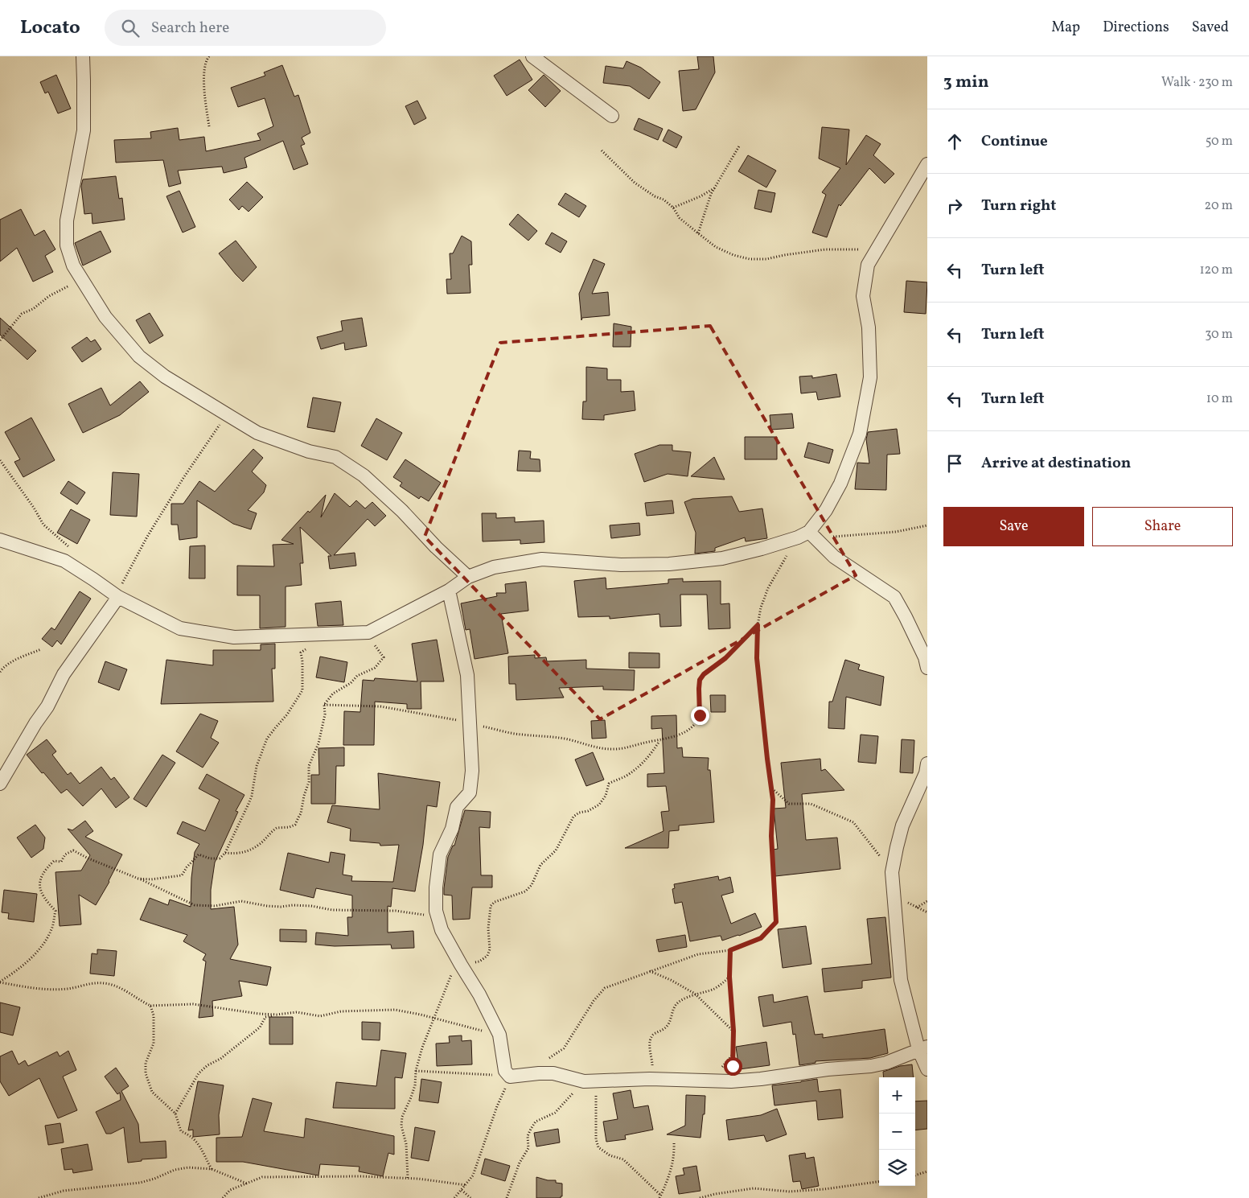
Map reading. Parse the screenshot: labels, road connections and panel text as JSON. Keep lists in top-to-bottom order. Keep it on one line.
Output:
{"page":{"header":"Locato","search":"Search here","nav":["Map","Directions","Saved"],"heading":["3 min","Walk · 230 m"],"list":[["Continue","50 m"],["Turn right","20 m"],["Turn left","120 m"],["Turn left","30 m"],["Turn left","10 m"],"Arrive at destination"],"buttons":["Save","Share"],"map_buttons":["+","−"]}}
